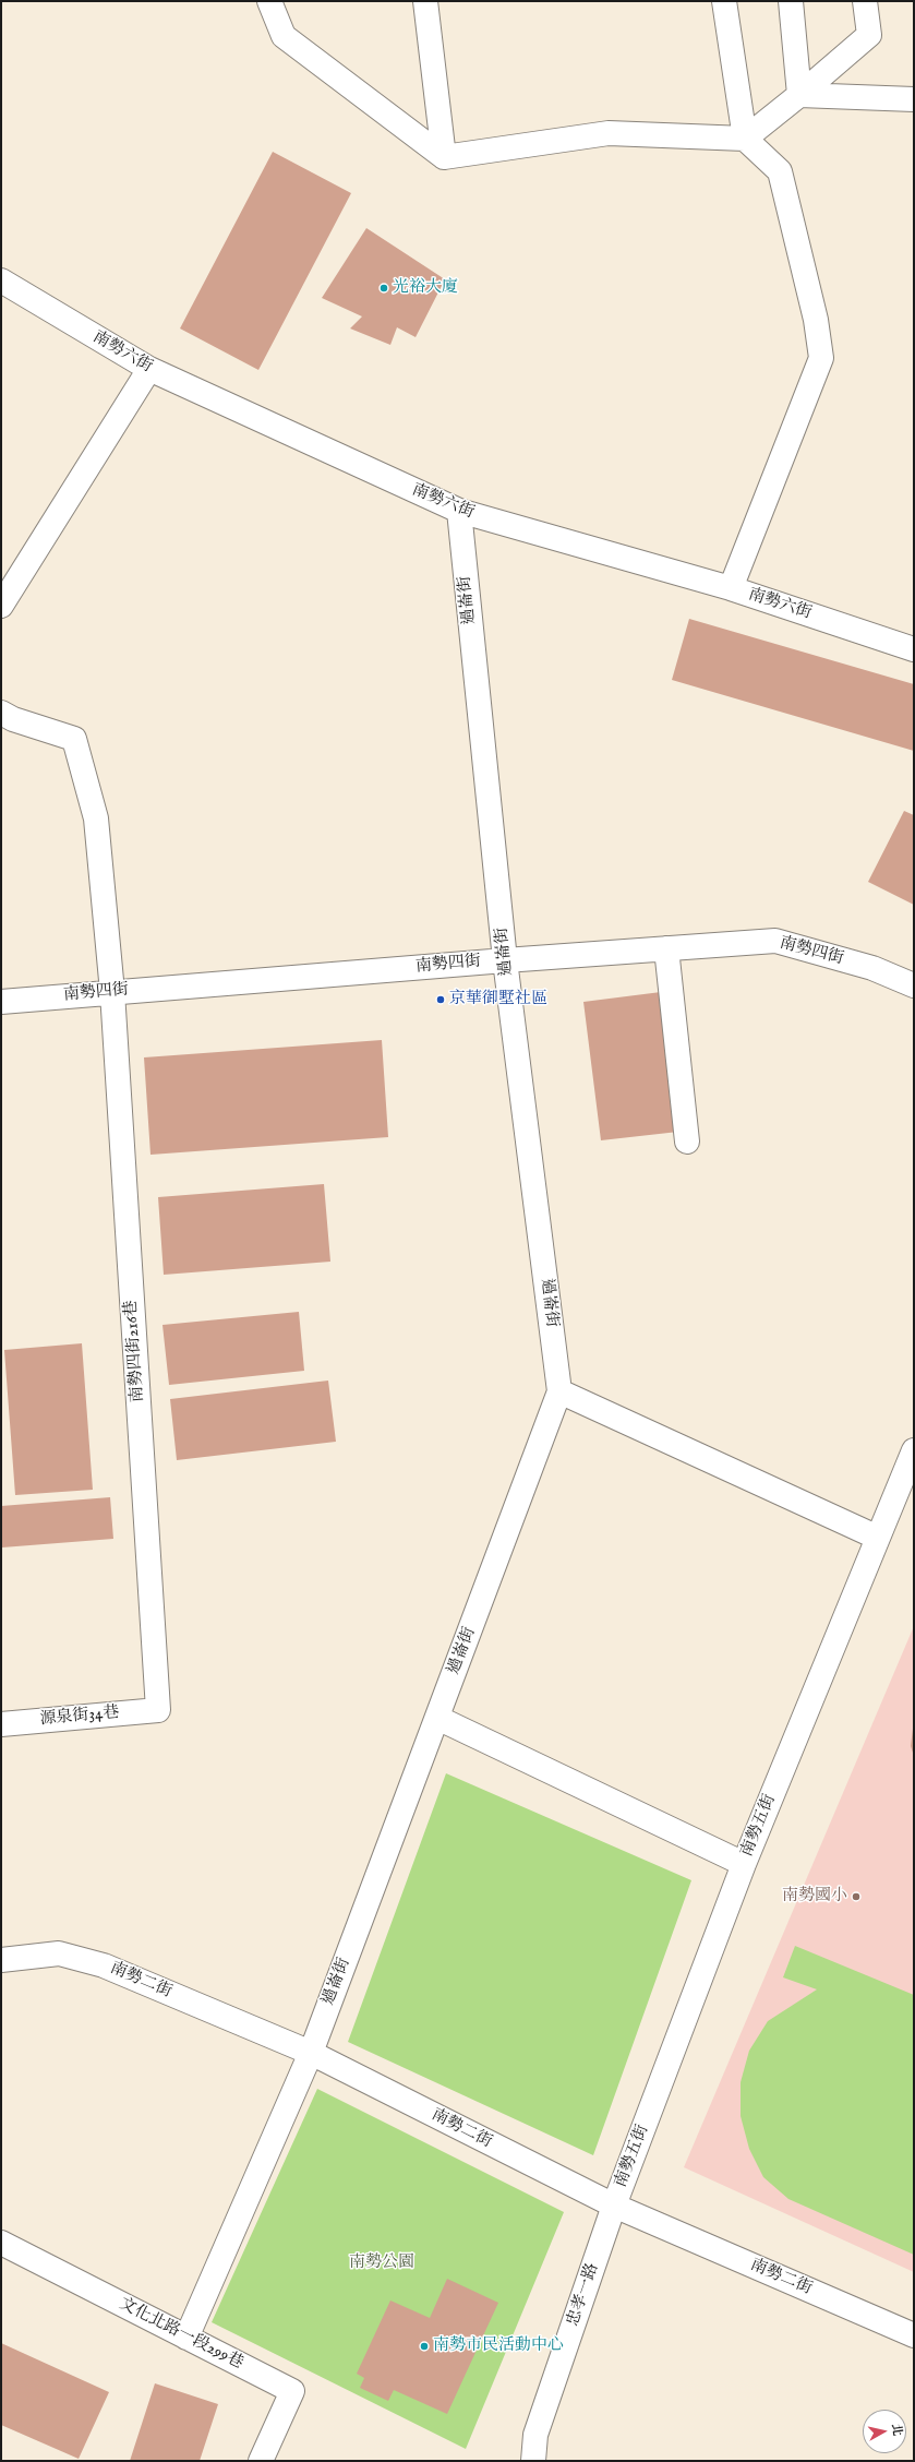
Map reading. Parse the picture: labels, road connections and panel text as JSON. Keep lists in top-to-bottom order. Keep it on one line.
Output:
{"streets":{"street":["南勢六街","過崙街","南勢四街","南勢四街216巷","源泉街34巷","南勢五街","南勢二街","忠孝一路","文化北路一段299巷"]},"crossings":[["南勢六街","過崙街"],["過崙街","南勢四街"],["過崙街","南勢二街"],["過崙街","文化北路一段299巷"],["南勢四街","南勢四街216巷"],["南勢四街216巷","源泉街34巷"],["南勢五街","南勢二街"],["南勢五街","忠孝一路"],["南勢二街","忠孝一路"]],"parks":["南勢公園"],"places":["光裕大廈","京華御墅社區","南勢國小","南勢市民活動中心"],"north":"right"}
